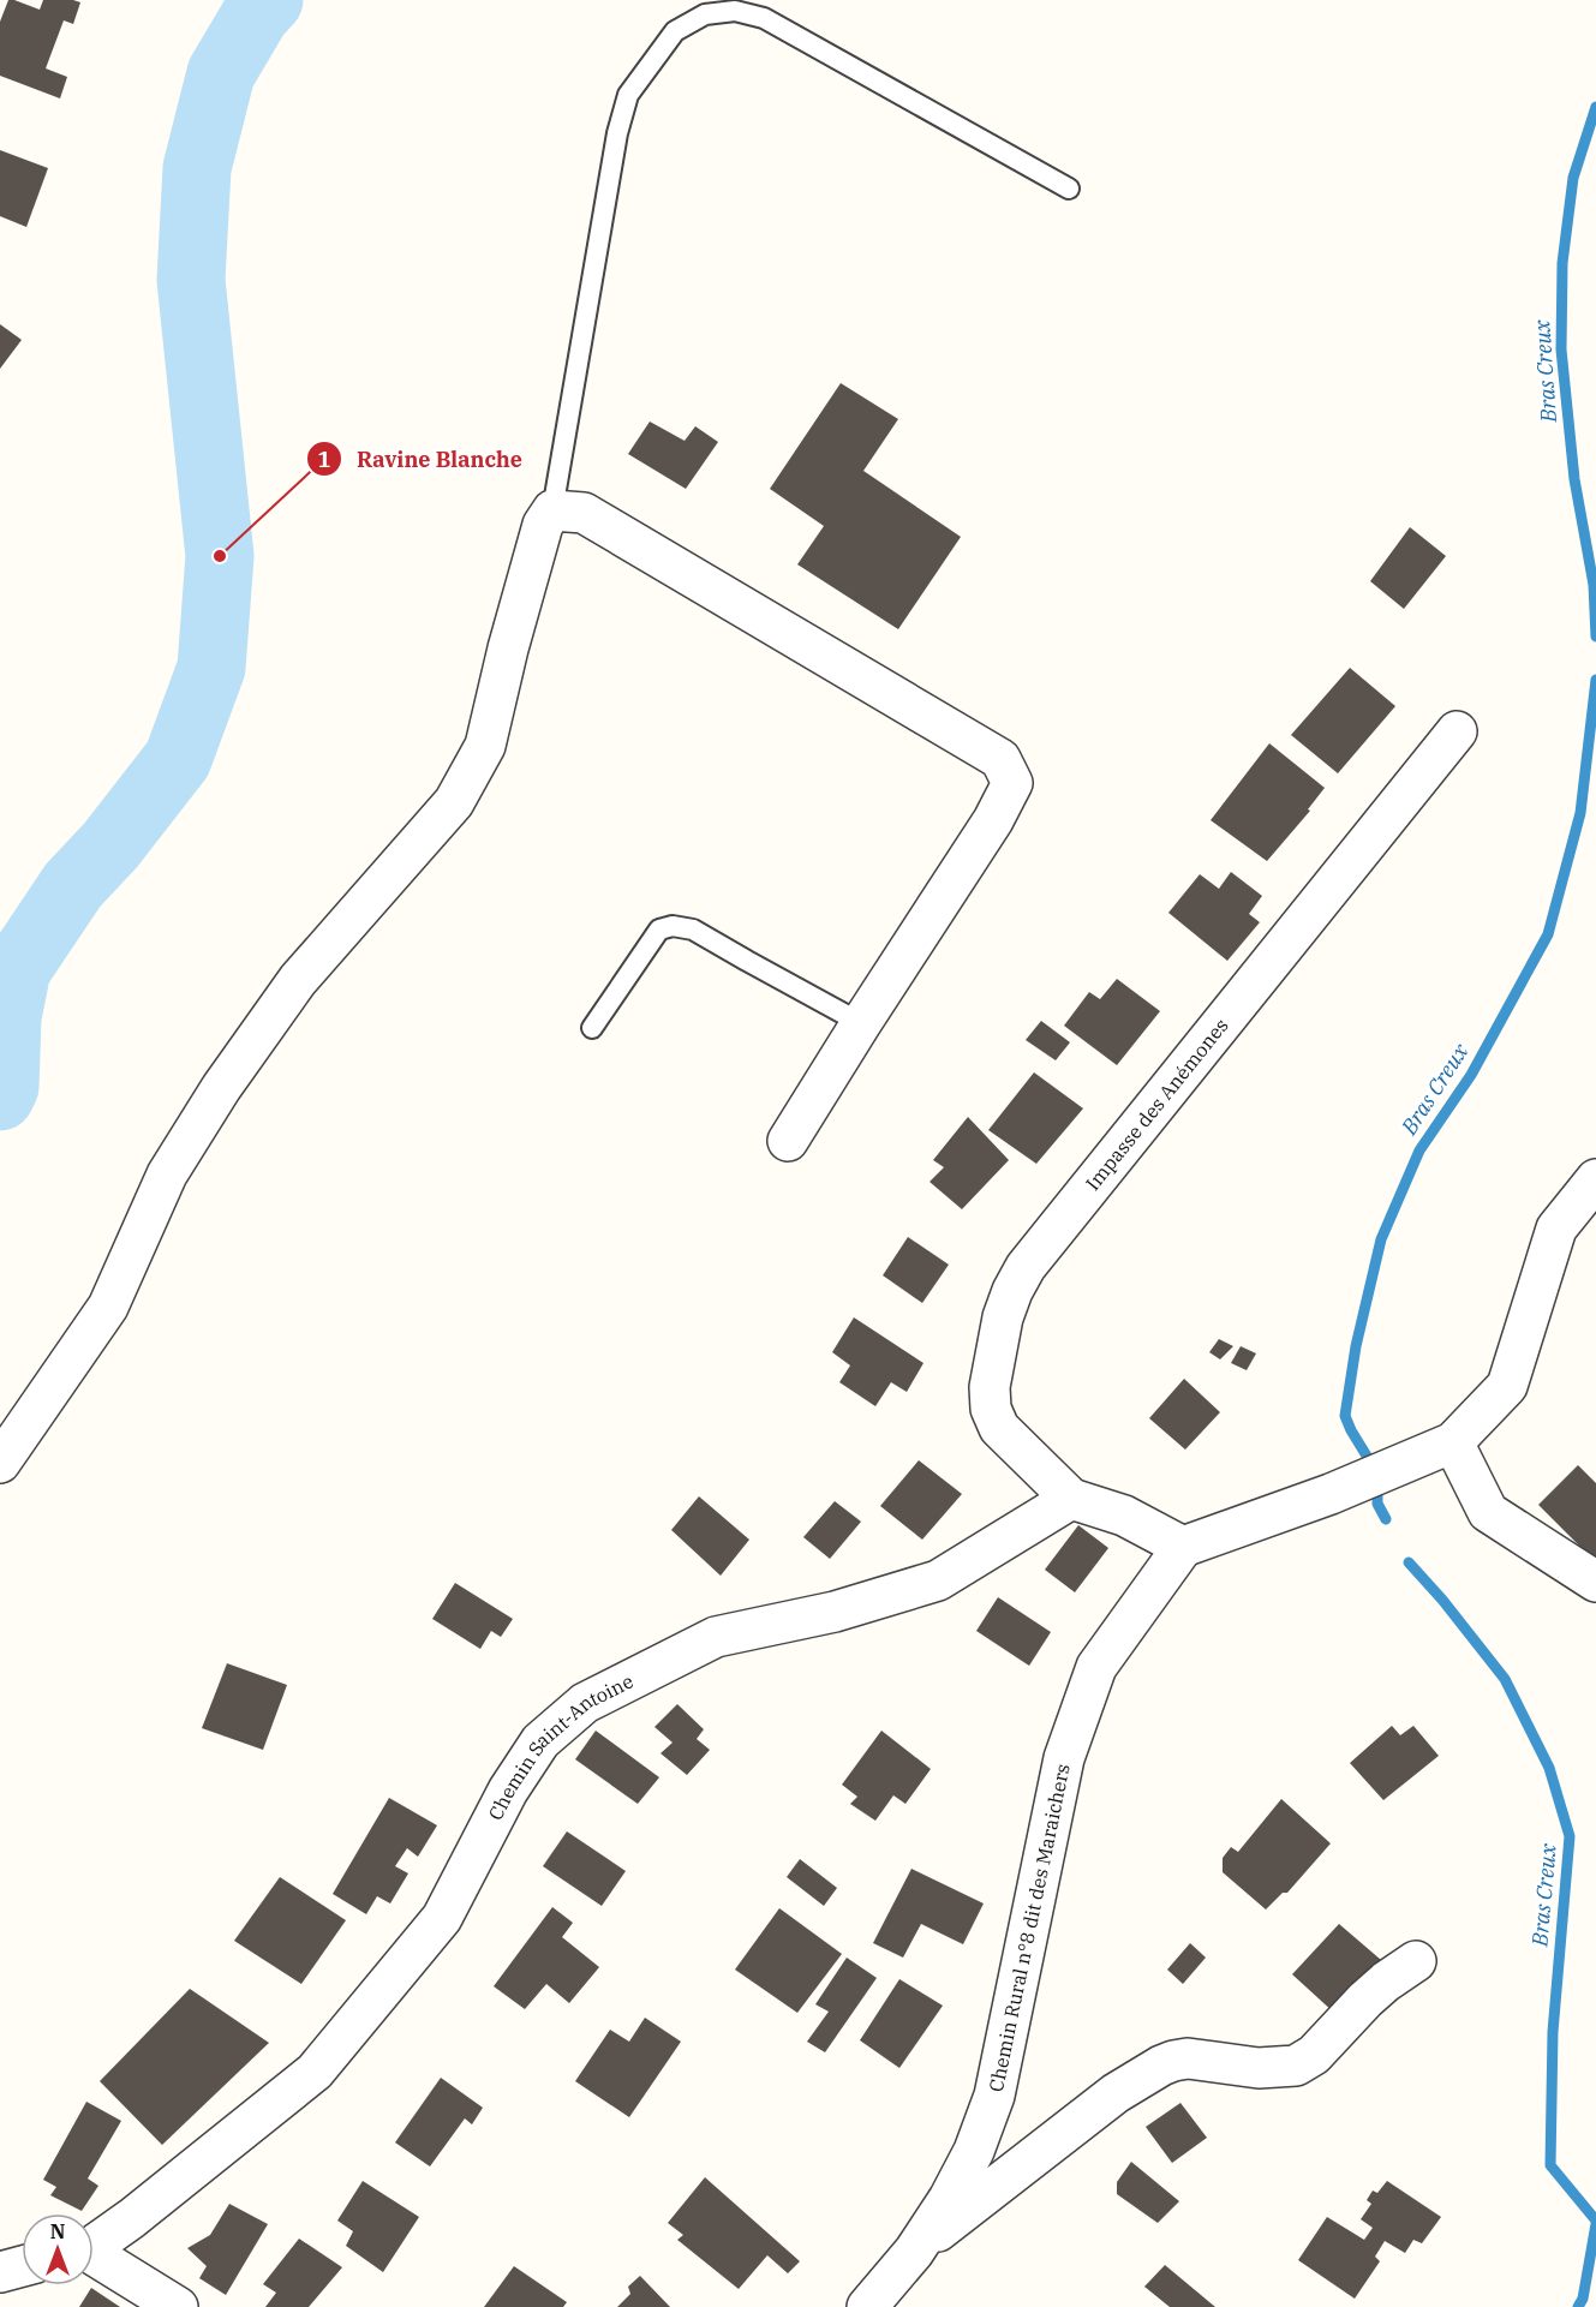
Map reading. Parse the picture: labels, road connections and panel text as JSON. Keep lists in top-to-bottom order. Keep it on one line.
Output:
{"streets":{"street":["Impasse des Anémones","Chemin Saint-Antoine","Chemin Rural n°8 dit des Maraichers"]},"crossings":[["Impasse des Anémones","Chemin Saint-Antoine"]],"water":["Bras Creux"],"places":["Ravine Blanche"],"north":"top"}
